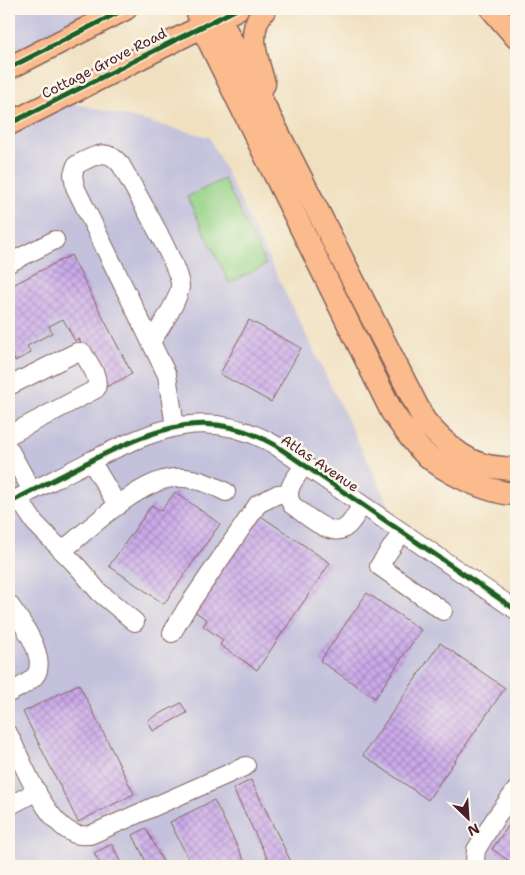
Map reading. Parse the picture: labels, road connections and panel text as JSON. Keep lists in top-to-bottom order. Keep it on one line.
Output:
{"streets":{"main road":["Cottage Grove Road"],"street":["Atlas Avenue"]},"north":"bottom right"}
